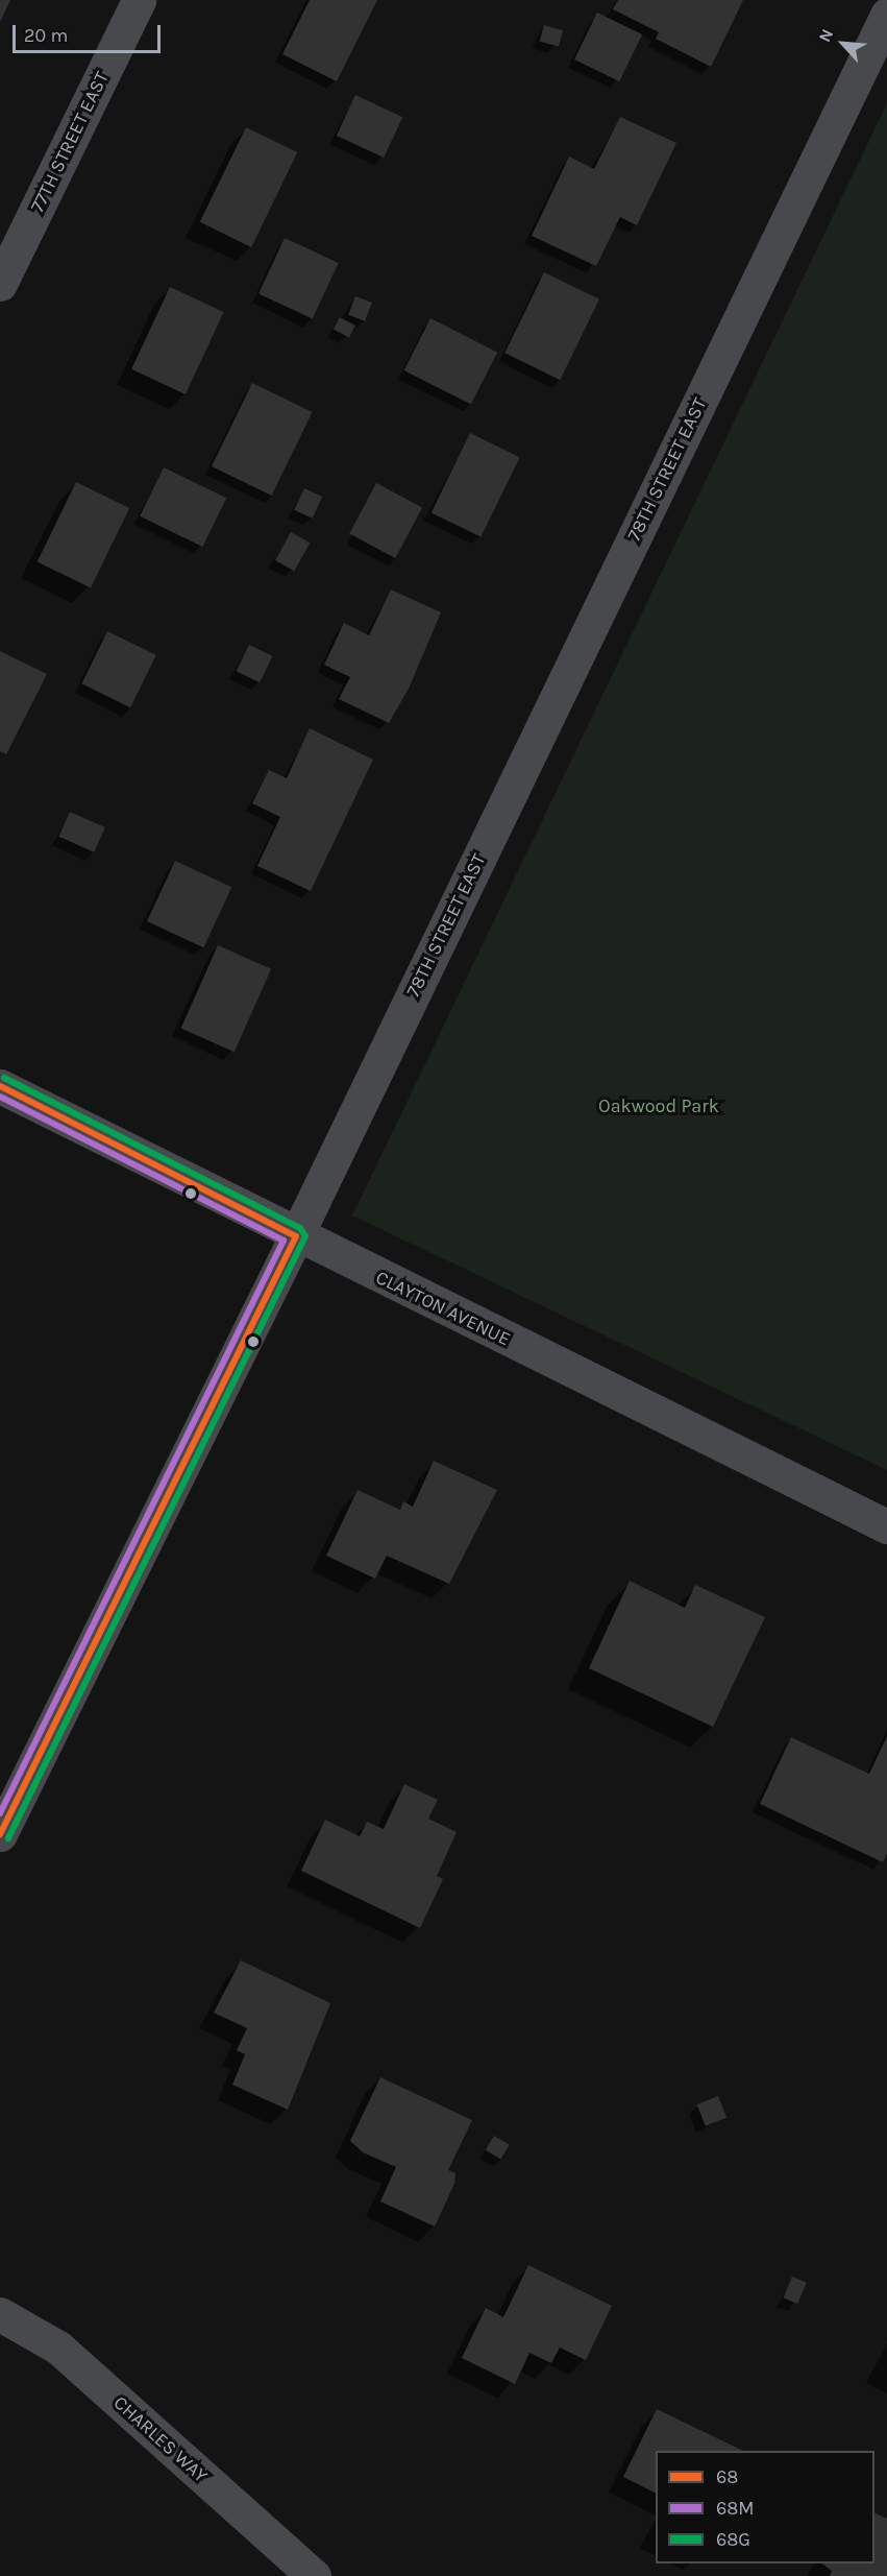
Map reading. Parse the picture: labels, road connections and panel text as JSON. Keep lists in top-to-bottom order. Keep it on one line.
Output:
{"streets":{"street":["77TH STREET EAST","78TH STREET EAST","CLAYTON AVENUE","CHARLES WAY"]},"crossings":[["78TH STREET EAST","CLAYTON AVENUE"]],"parks":["Oakwood Park"],"lines":["transit line 68G","transit line 68","transit line 68M"],"legend":["68","68M","68G"],"scale_bar":"20 m","north":"top left"}
